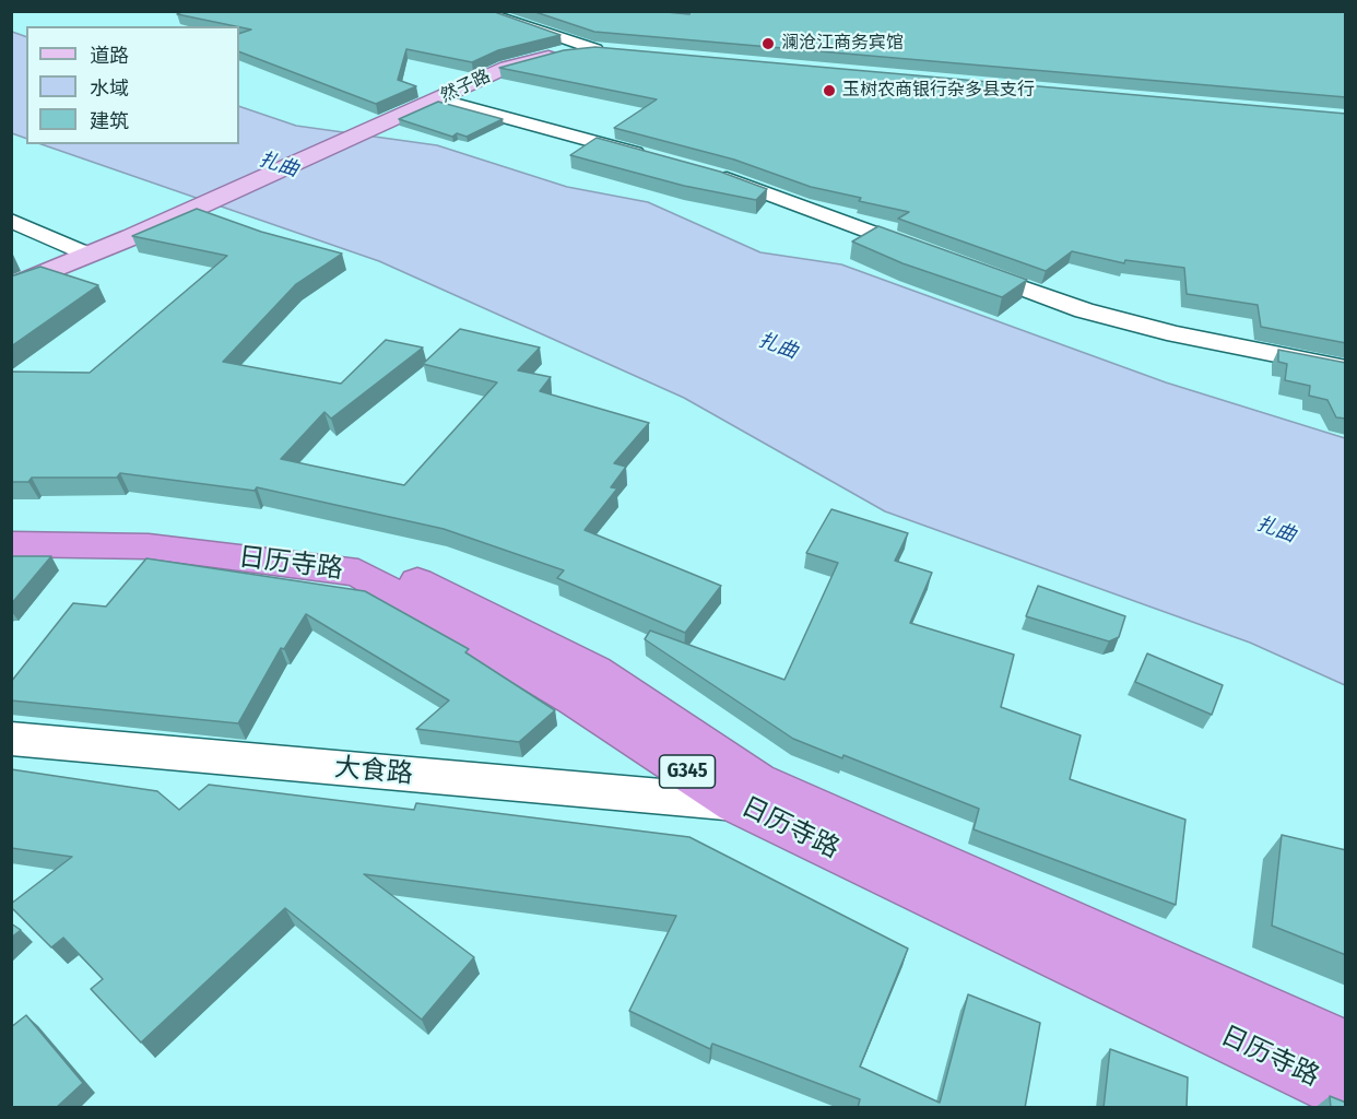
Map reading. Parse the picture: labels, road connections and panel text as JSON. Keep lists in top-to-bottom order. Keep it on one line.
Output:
{"streets":{"highway":["日历寺路","G345"],"main road":["然子路"],"street":["大食路"]},"crossings":[["日历寺路","大食路"]],"water":["扎曲"],"places":["澜沧江商务宾馆","玉树农商银行杂多县支行"],"legend":["道路","水域","建筑"]}
